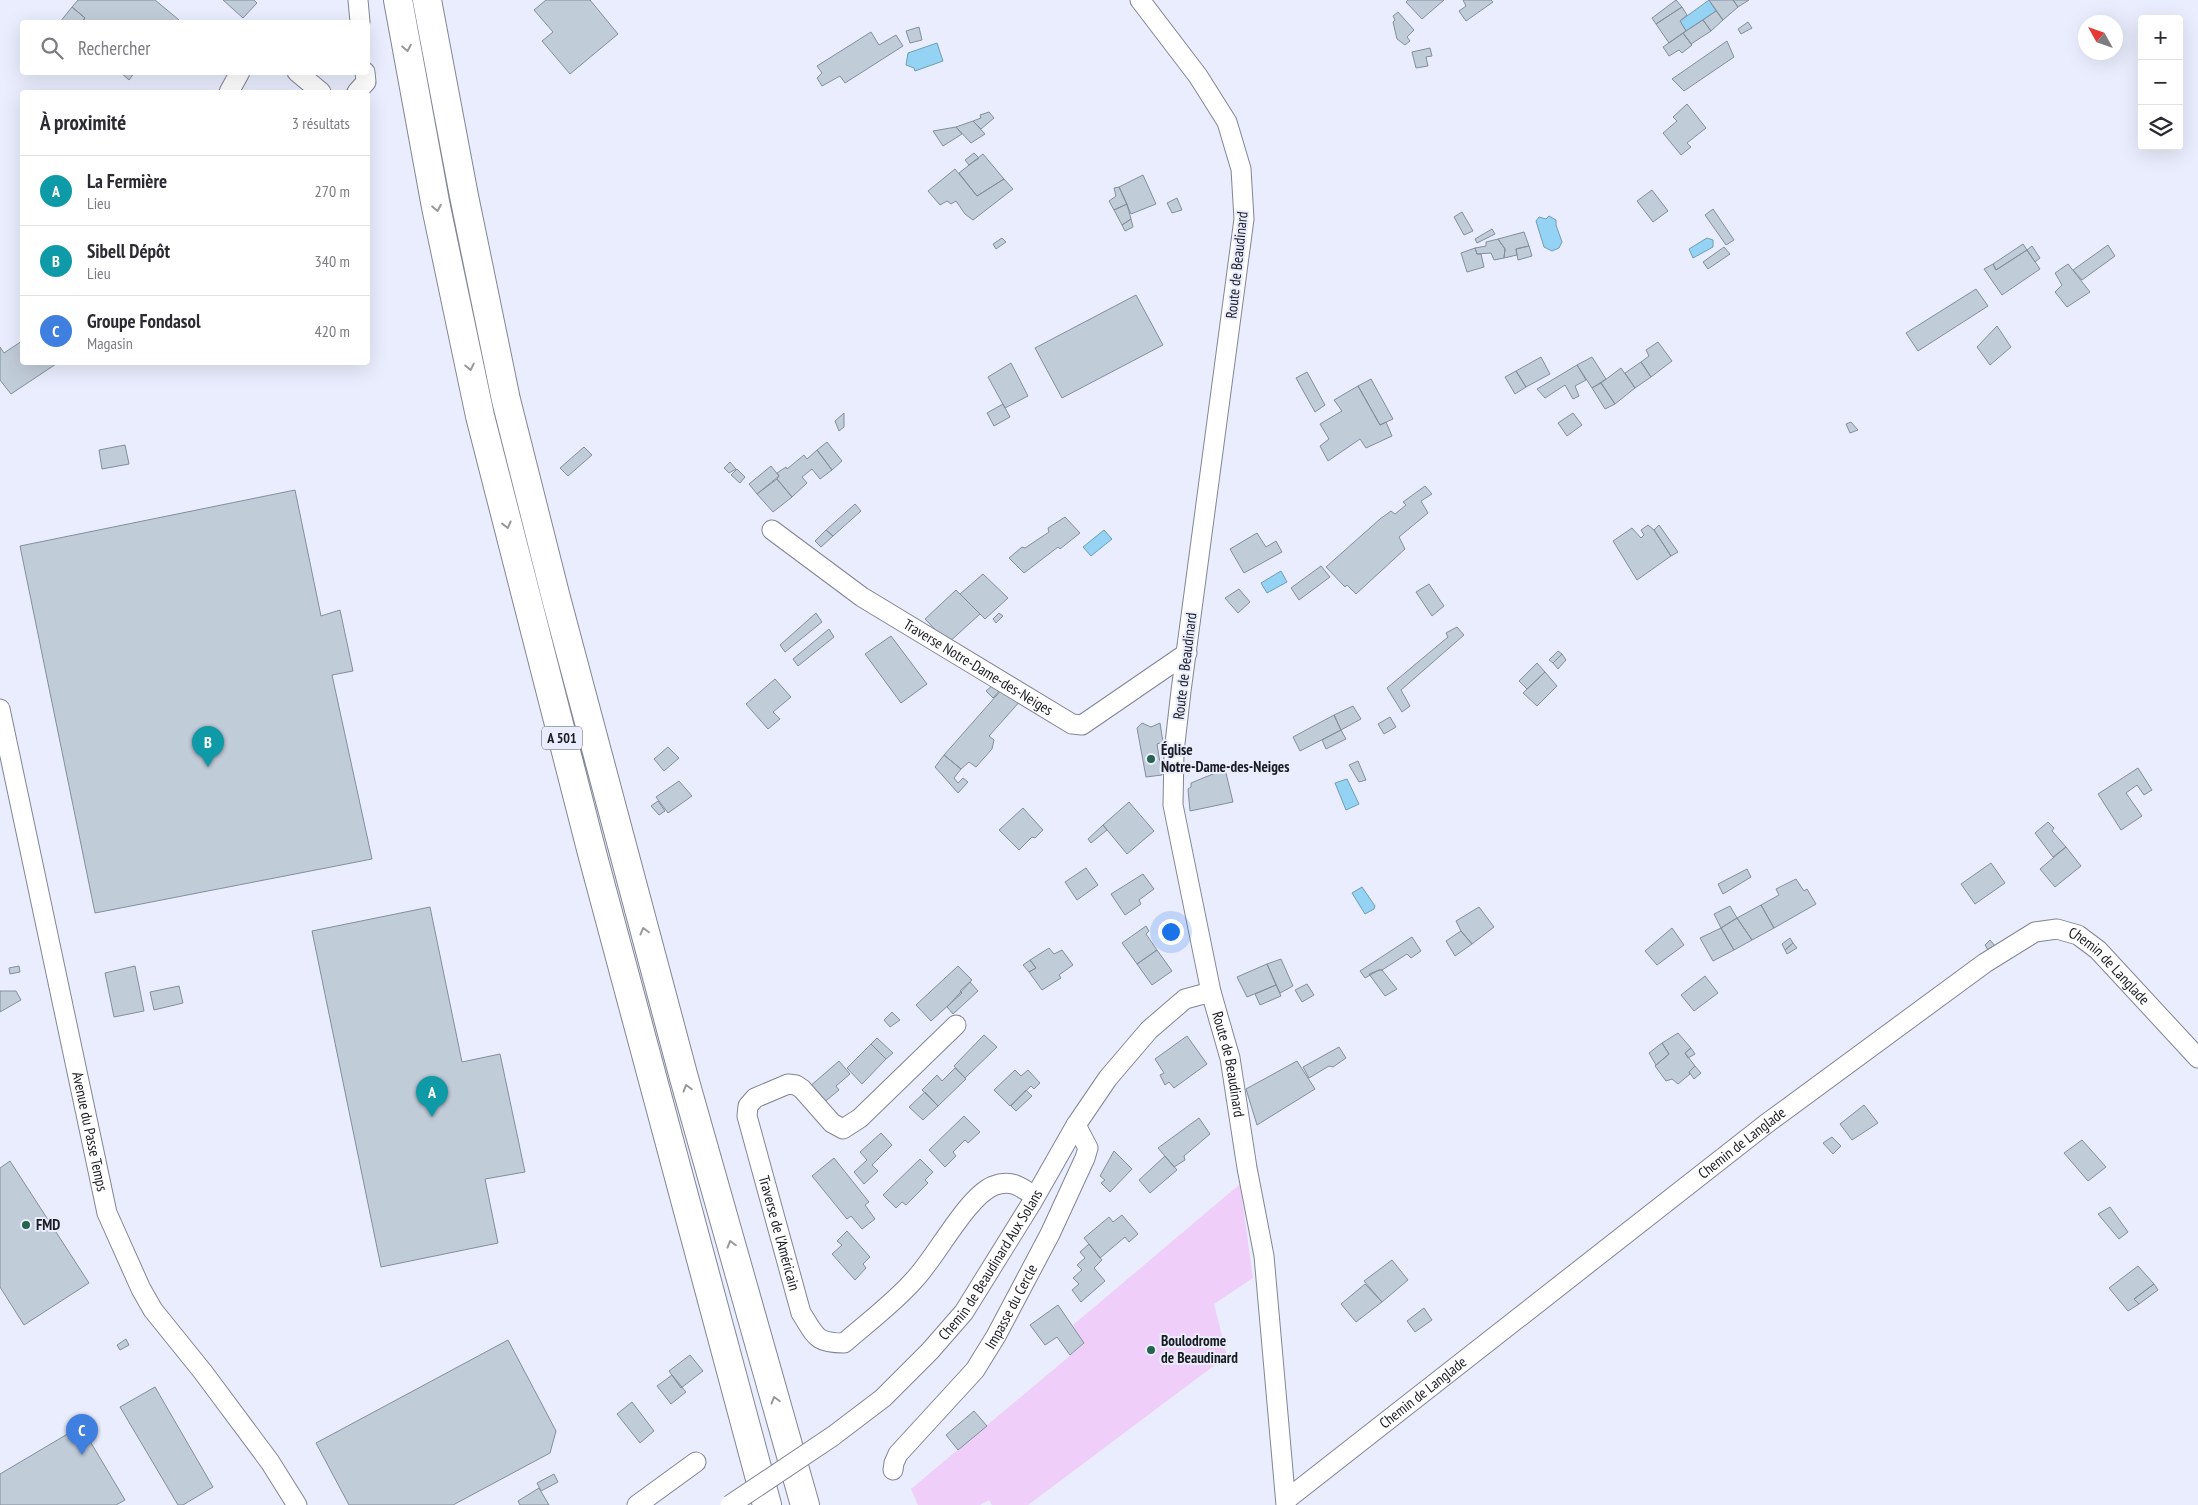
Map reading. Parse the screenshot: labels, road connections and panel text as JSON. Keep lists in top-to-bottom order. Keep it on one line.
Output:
{"streets":{"highway":["A 501"],"street":["Route de Beaudinard","Traverse Notre-Dame-des-Neiges","Chemin de Langlade","Avenue du Passe Temps","Traverse de l'Américain","Chemin de Beaudinard Aux Solans","Impasse du Cercle"]},"crossings":[["Route de Beaudinard","Traverse Notre-Dame-des-Neiges"],["Route de Beaudinard","Chemin de Langlade"],["Route de Beaudinard","Chemin de Beaudinard Aux Solans"],["Traverse de l'Américain","Chemin de Beaudinard Aux Solans"],["Chemin de Beaudinard Aux Solans","Impasse du Cercle"]],"places":["Église Notre-Dame-des-Neiges","FMD","Boulodrome de Beaudinard"],"north":"top left","page":{"map_buttons":["+","−"],"search":"Rechercher","heading":["À proximité","3 résultats"],"list":[{"mark":"A","name":"La Fermière","note":"Lieu","value":"270 m"},{"mark":"B","name":"Sibell Dépôt","note":"Lieu","value":"340 m"},{"mark":"C","name":"Groupe Fondasol","note":"Magasin","value":"420 m"}],"pins":["B","A","C"]}}
